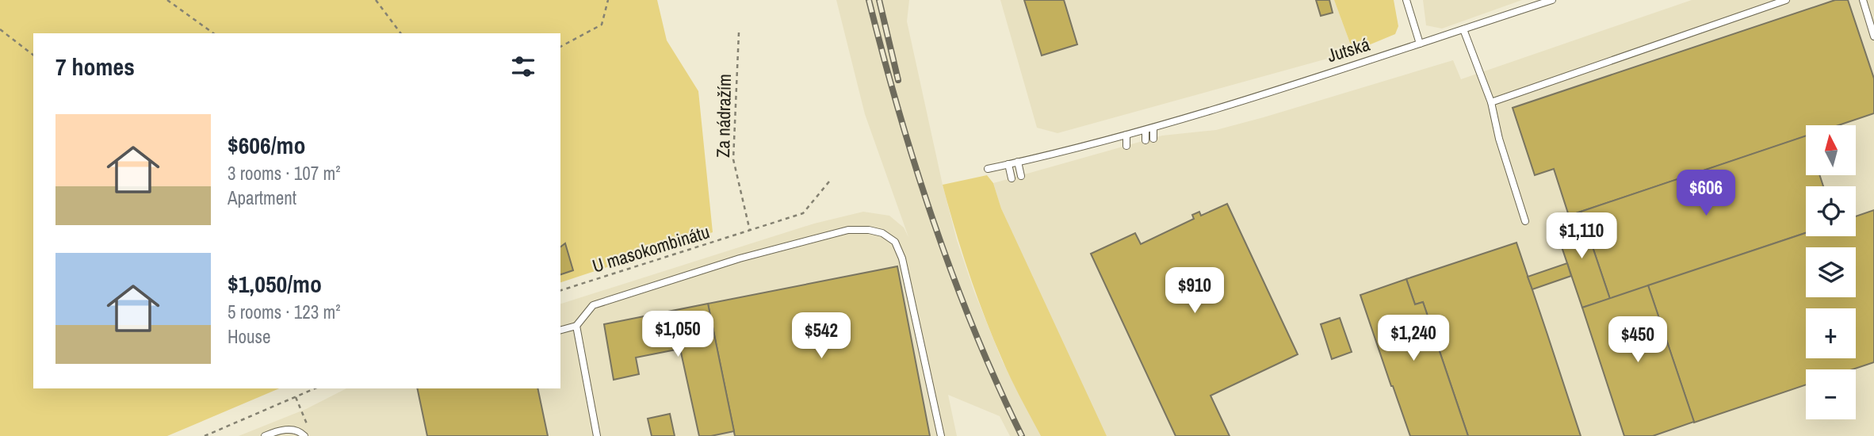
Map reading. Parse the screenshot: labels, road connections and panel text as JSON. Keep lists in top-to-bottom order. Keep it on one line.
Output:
{"streets":{"lane":["Jutská"],"path":["Za nádražím","U masokombinátu"]},"crossings":[["Za nádražím","U masokombinátu"]],"north":"top","page":{"heading":"7 homes","list":[{"name":"$606/mo","note":"3 rooms · 107 m² · Apartment"},{"name":"$1,050/mo","note":"5 rooms · 123 m² · House"}],"map_buttons":["+","−"],"price":["$606","$1,110","$910","$1,050","$542","$1,240","$450"]}}
